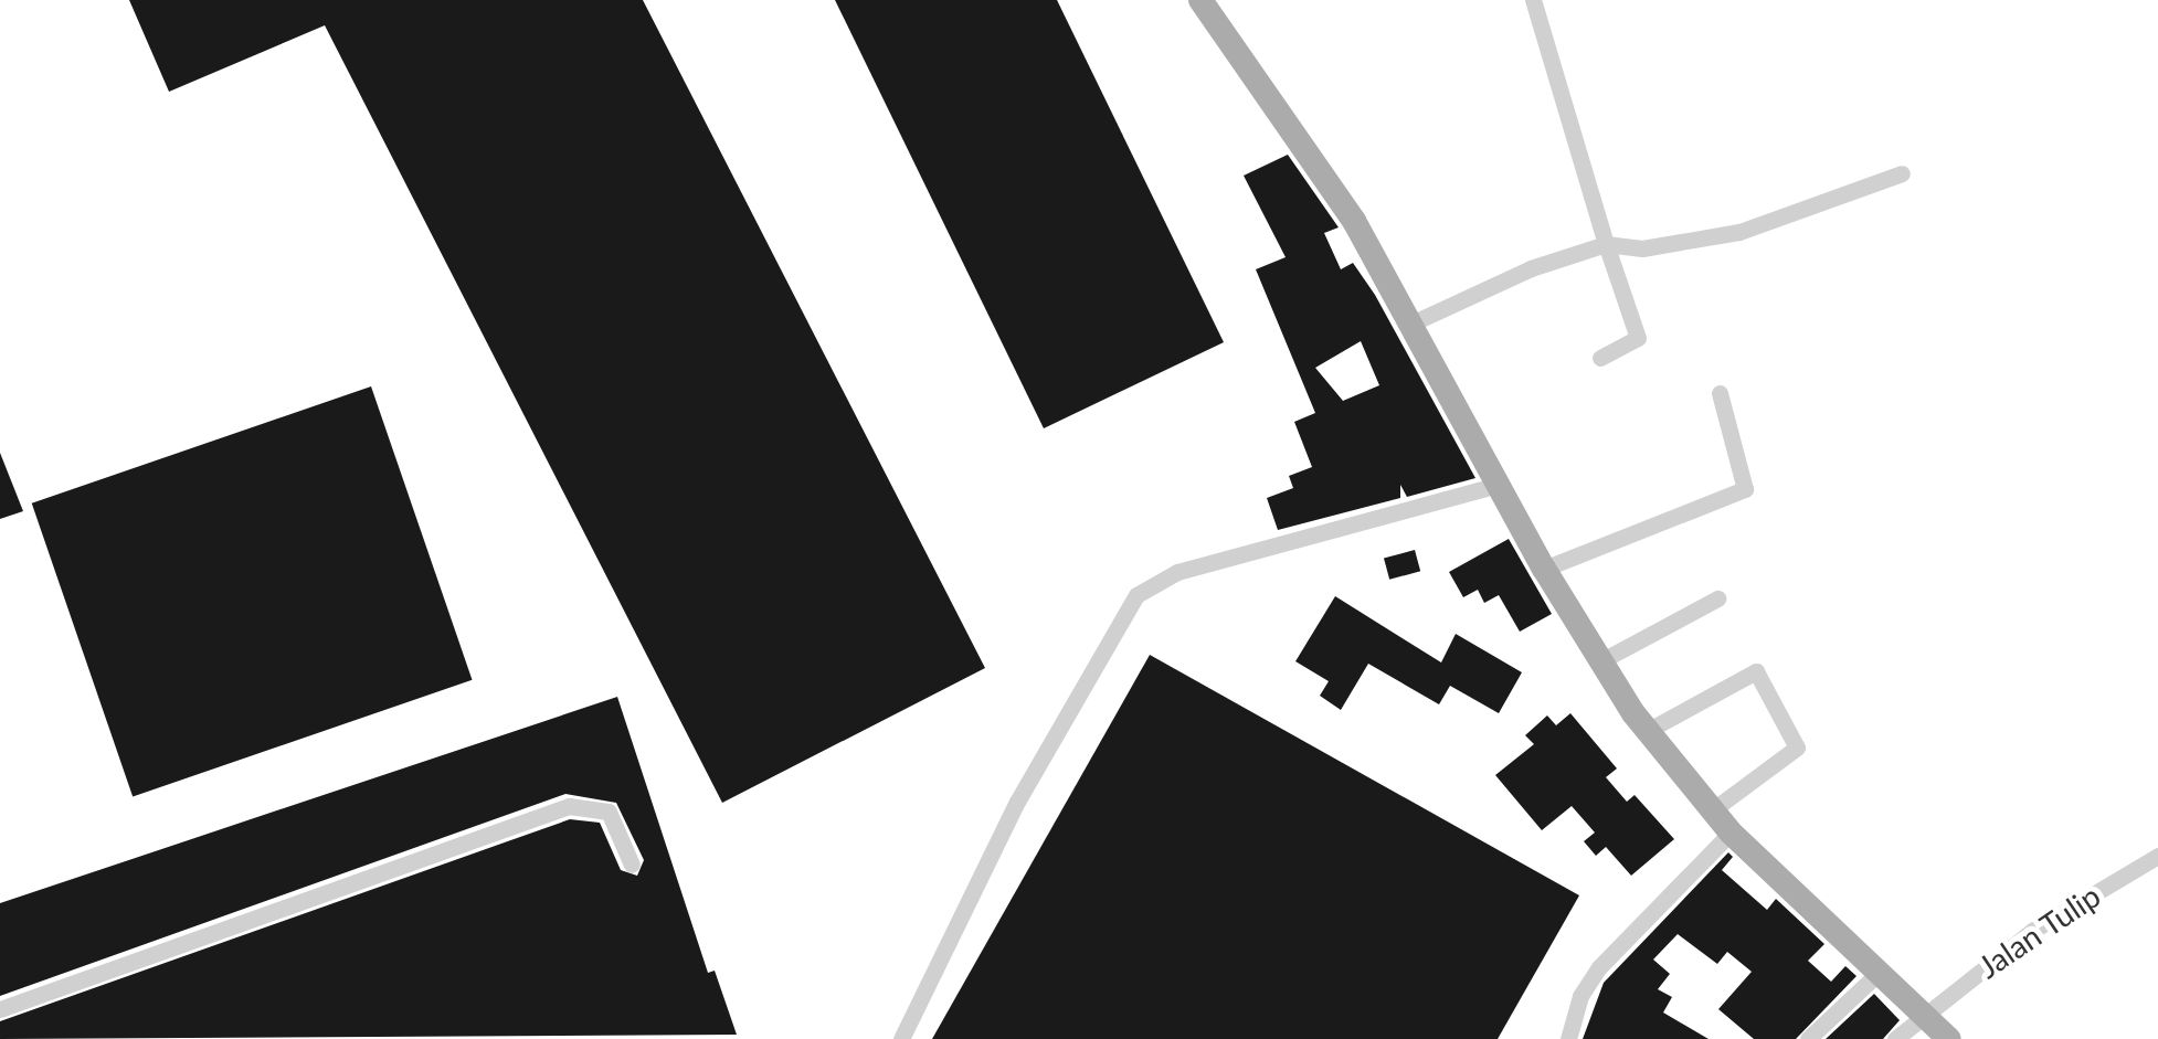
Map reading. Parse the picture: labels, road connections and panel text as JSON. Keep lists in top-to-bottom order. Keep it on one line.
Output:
{"streets":{"street":["Jalan Tulip"]}}
